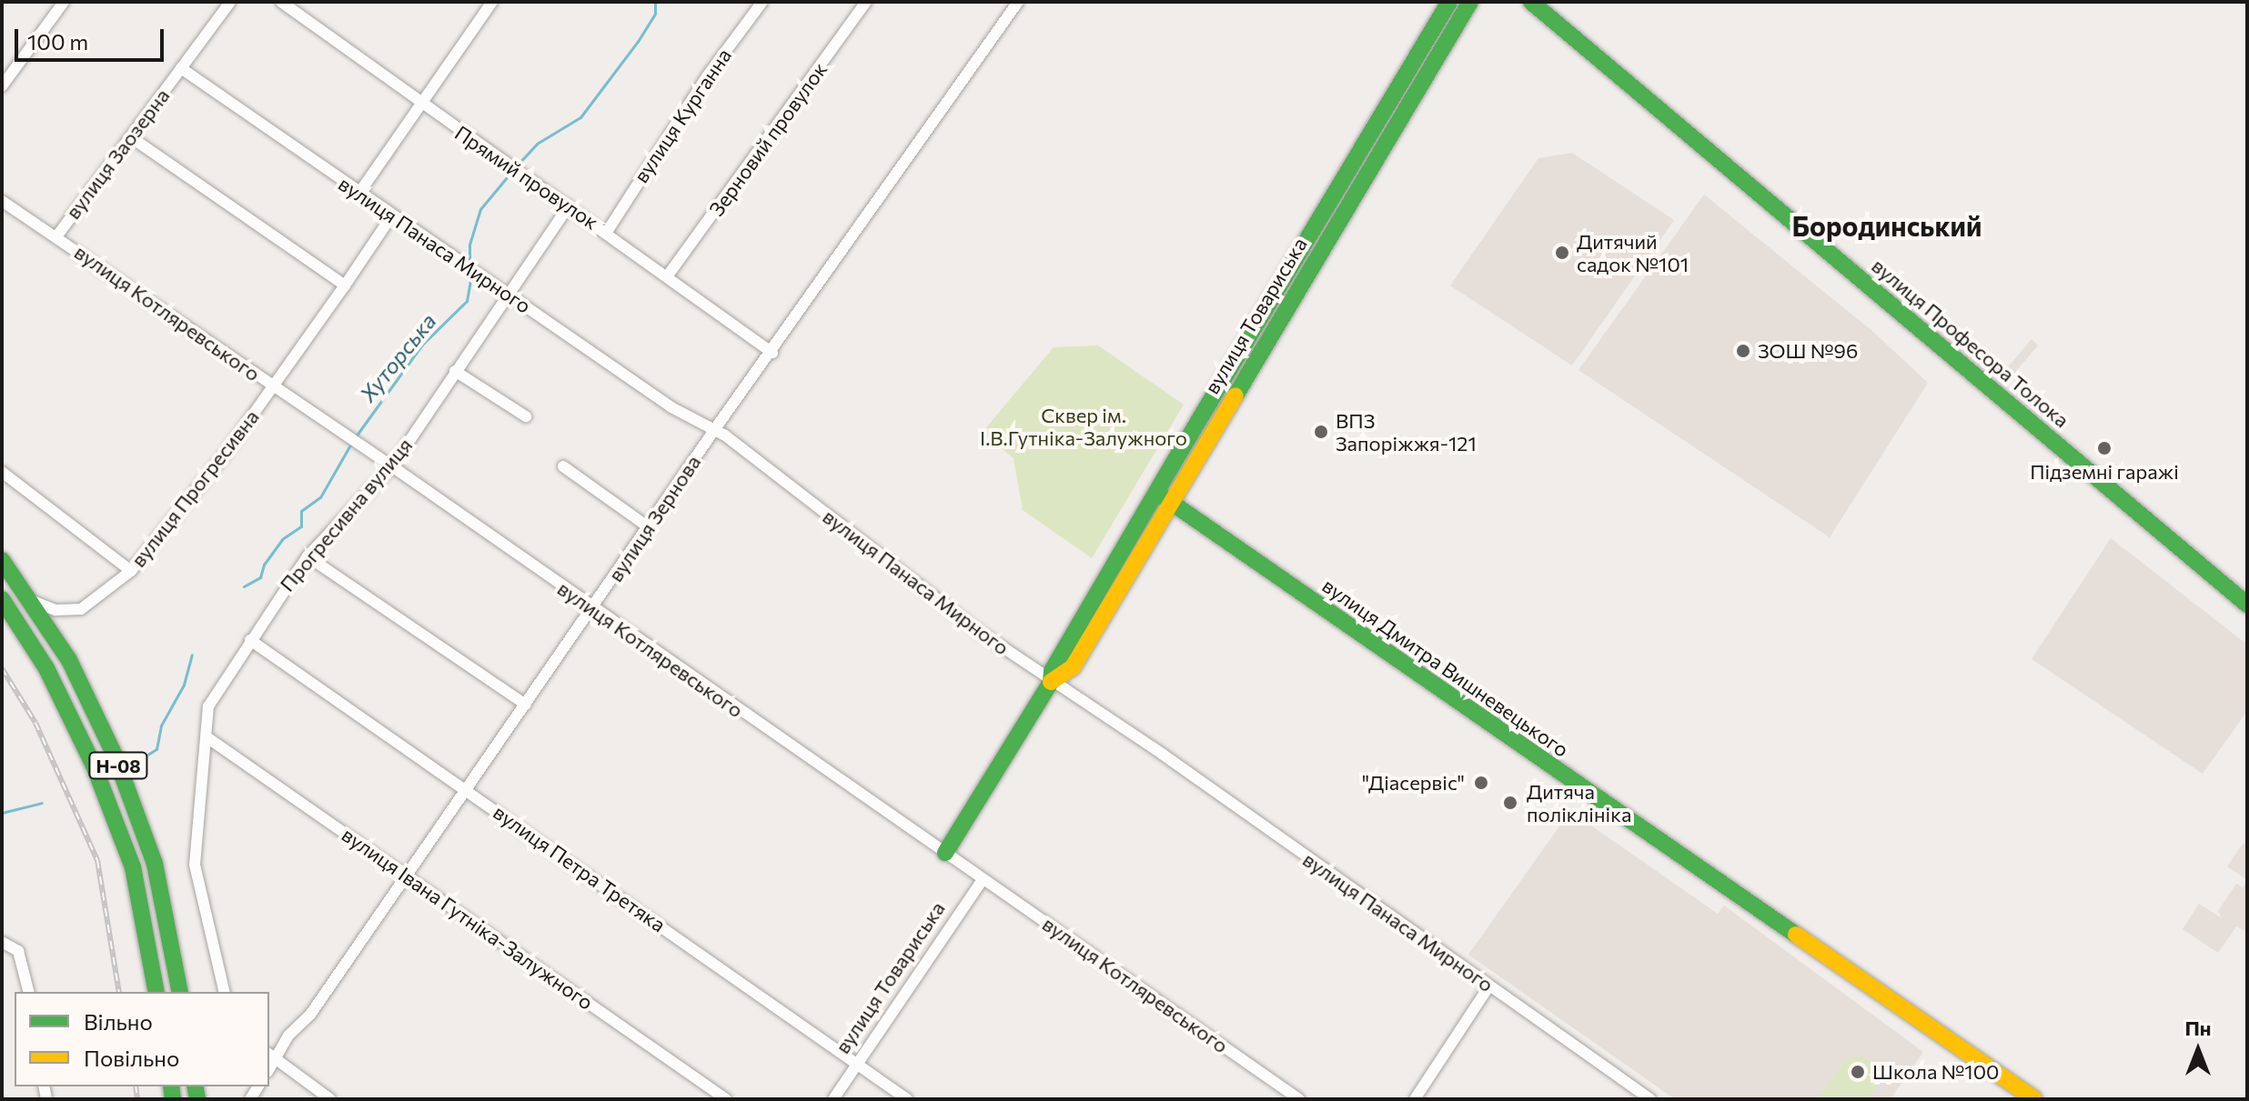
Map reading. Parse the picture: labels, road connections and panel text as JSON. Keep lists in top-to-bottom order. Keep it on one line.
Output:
{"streets":{"street":["вулиця Курганна","Зерновий провулок","вулиця Заозерна","Прямий провулок","вулиця Панаса Мирного","вулиця Котляревського","вулиця Товариська","вулиця Професора Толока","вулиця Прогресивна","Прогресивна вулиця","вулиця Зернова","вулиця Дмитра Вишневецького","Н-08","вулиця Петра Третяка","вулиця Івана Гутніка-Залужного"]},"crossings":[["вулиця Курганна","Прямий провулок"],["Зерновий провулок","Прямий провулок"],["вулиця Заозерна","вулиця Панаса Мирного"],["вулиця Заозерна","вулиця Котляревського"],["Прямий провулок","Прогресивна вулиця"],["Прямий провулок","вулиця Зернова"],["вулиця Панаса Мирного","вулиця Товариська"],["вулиця Панаса Мирного","Прогресивна вулиця"],["вулиця Панаса Мирного","вулиця Зернова"],["вулиця Котляревського","вулиця Товариська"],["вулиця Котляревського","вулиця Прогресивна"],["вулиця Котляревського","Прогресивна вулиця"],["вулиця Котляревського","вулиця Зернова"],["вулиця Товариська","вулиця Дмитра Вишневецького"],["вулиця Товариська","вулиця Петра Третяка"],["вулиця Прогресивна","Н-08"],["Прогресивна вулиця","вулиця Петра Третяка"],["Прогресивна вулиця","вулиця Івана Гутніка-Залужного"],["вулиця Зернова","вулиця Петра Третяка"],["вулиця Зернова","вулиця Івана Гутніка-Залужного"]],"districts":["Бородинський"],"water":["Хуторська"],"parks":["Сквер ім. І.В.Гутніка-Залужного"],"places":["Дитячий садок №101","ЗОШ №96","ВПЗ Запоріжжя-121","Підземні гаражі","\"Діасервіс\"","Дитяча поліклініка","Школа №100"],"legend":["Вільно","Повільно"],"scale_bar":"100 m","north":"top"}
